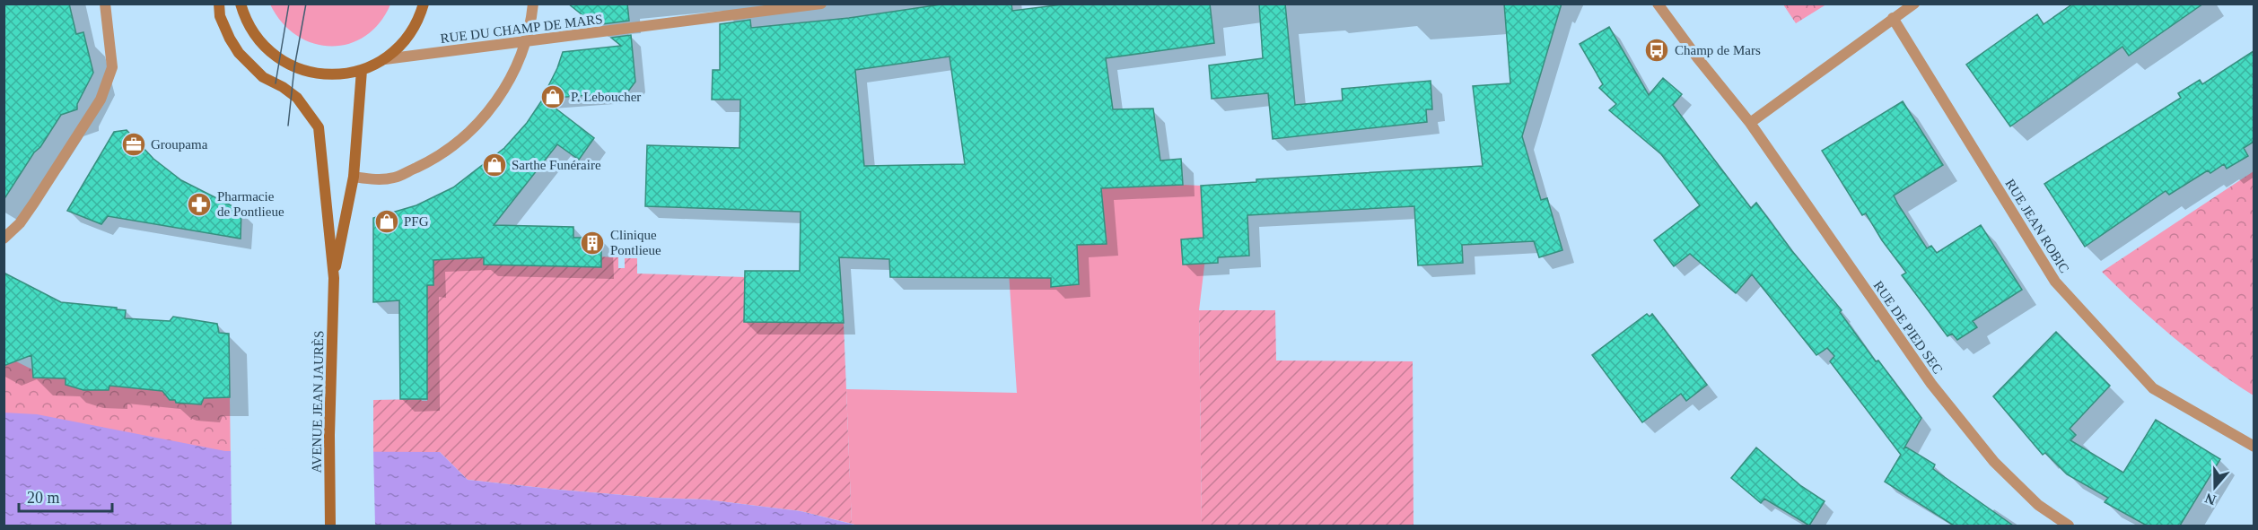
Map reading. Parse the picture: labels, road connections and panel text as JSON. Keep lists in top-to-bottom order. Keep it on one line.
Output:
{"streets":{"main road":["AVENUE JEAN JAURÈS"],"street":["RUE DU CHAMP DE MARS","RUE JEAN ROBIC","RUE DE PIED SEC"]},"places":{"bus stop":["Champ de Mars"],"shop":["P. Leboucher","Sarthe Funéraire","PFG"],"office":["Groupama"],"pharmacy":["Pharmacie de Pontlieue"],"building":["Clinique Pontlieue"]},"scale_bar":"20 m","north":"bottom"}
